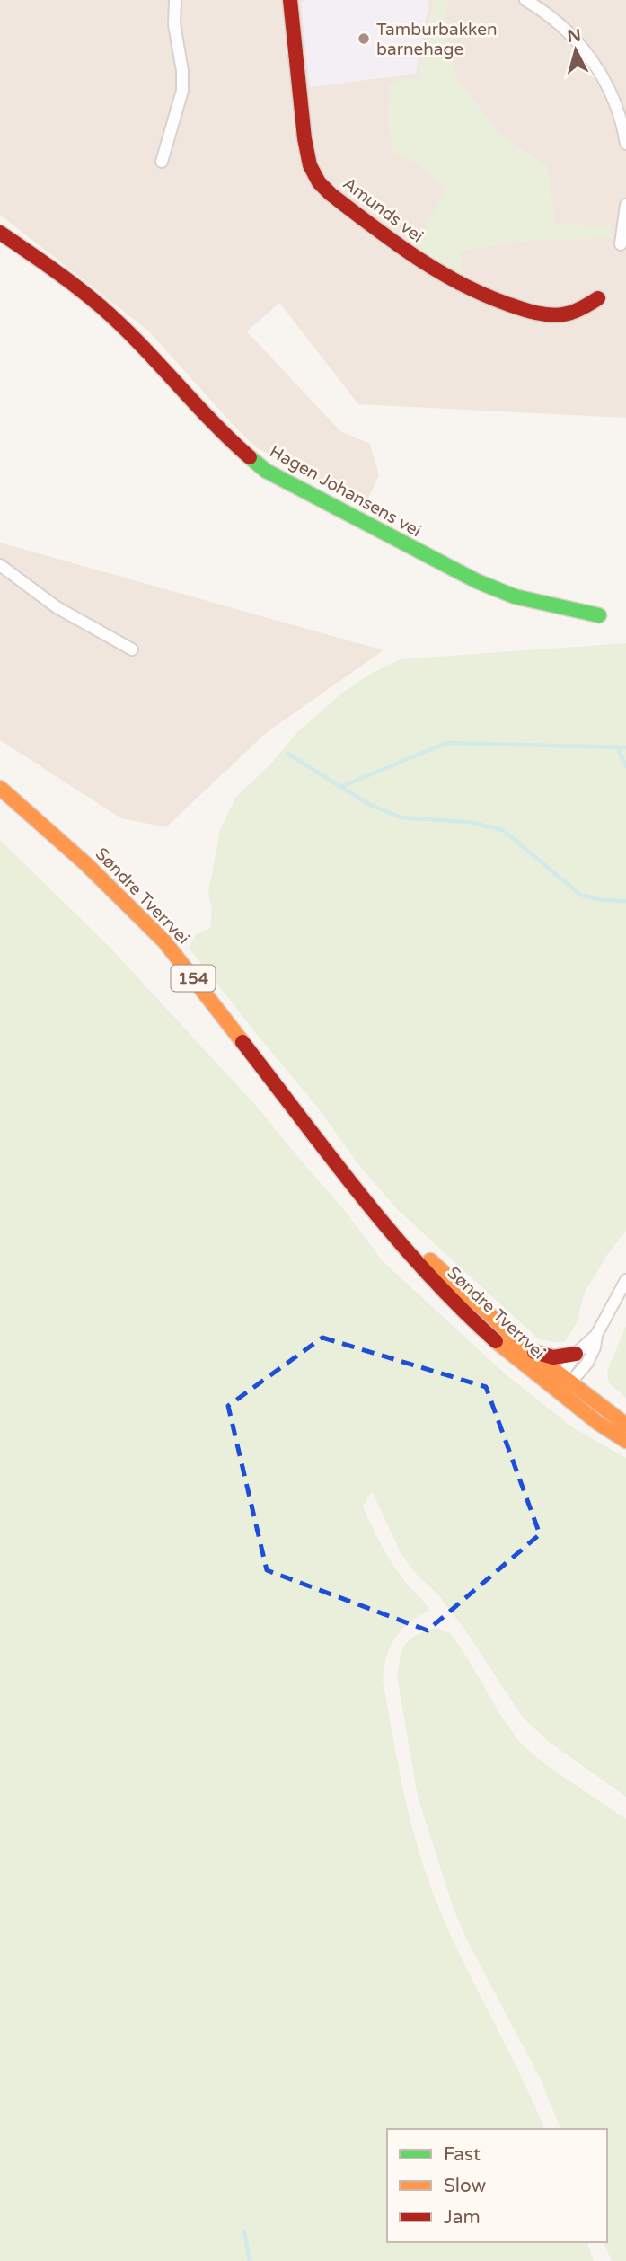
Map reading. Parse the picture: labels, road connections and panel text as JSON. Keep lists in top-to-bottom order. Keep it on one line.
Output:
{"streets":{"main road":["Amunds vei","Hagen Johansens vei","Søndre Tverrvei","154"]},"crossings":[["Søndre Tverrvei","154"]],"places":["Tamburbakken barnehage"],"legend":["Fast","Slow","Jam"],"north":"top"}
